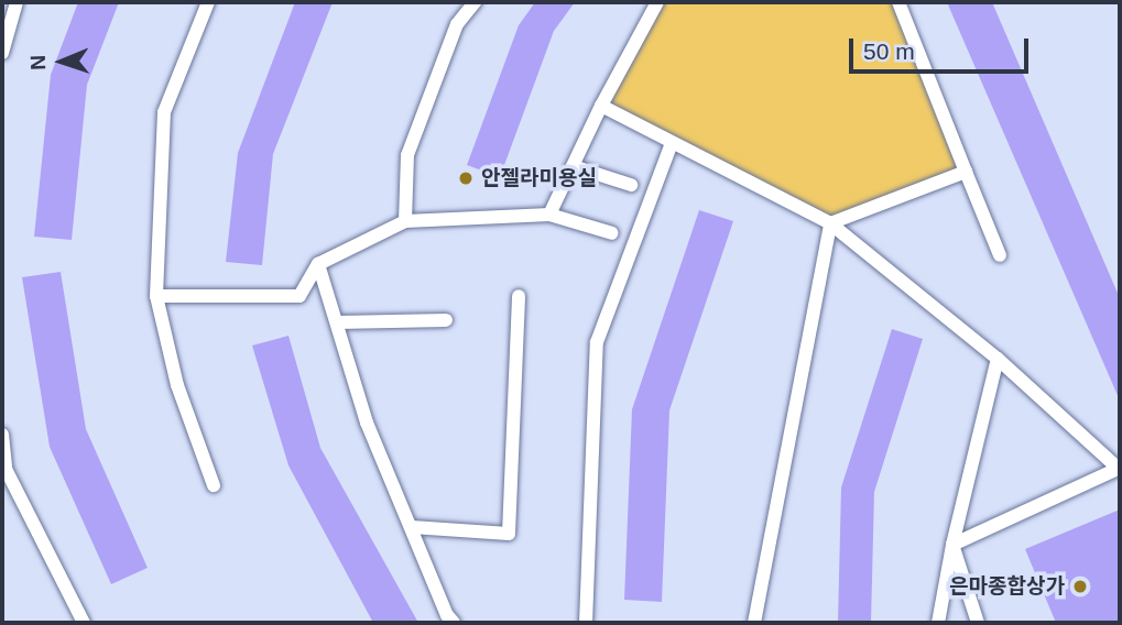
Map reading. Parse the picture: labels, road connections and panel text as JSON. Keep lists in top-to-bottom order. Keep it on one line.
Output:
{"places":["안젤라미용실","은마종합상가"],"scale_bar":"50 m","north":"left"}
